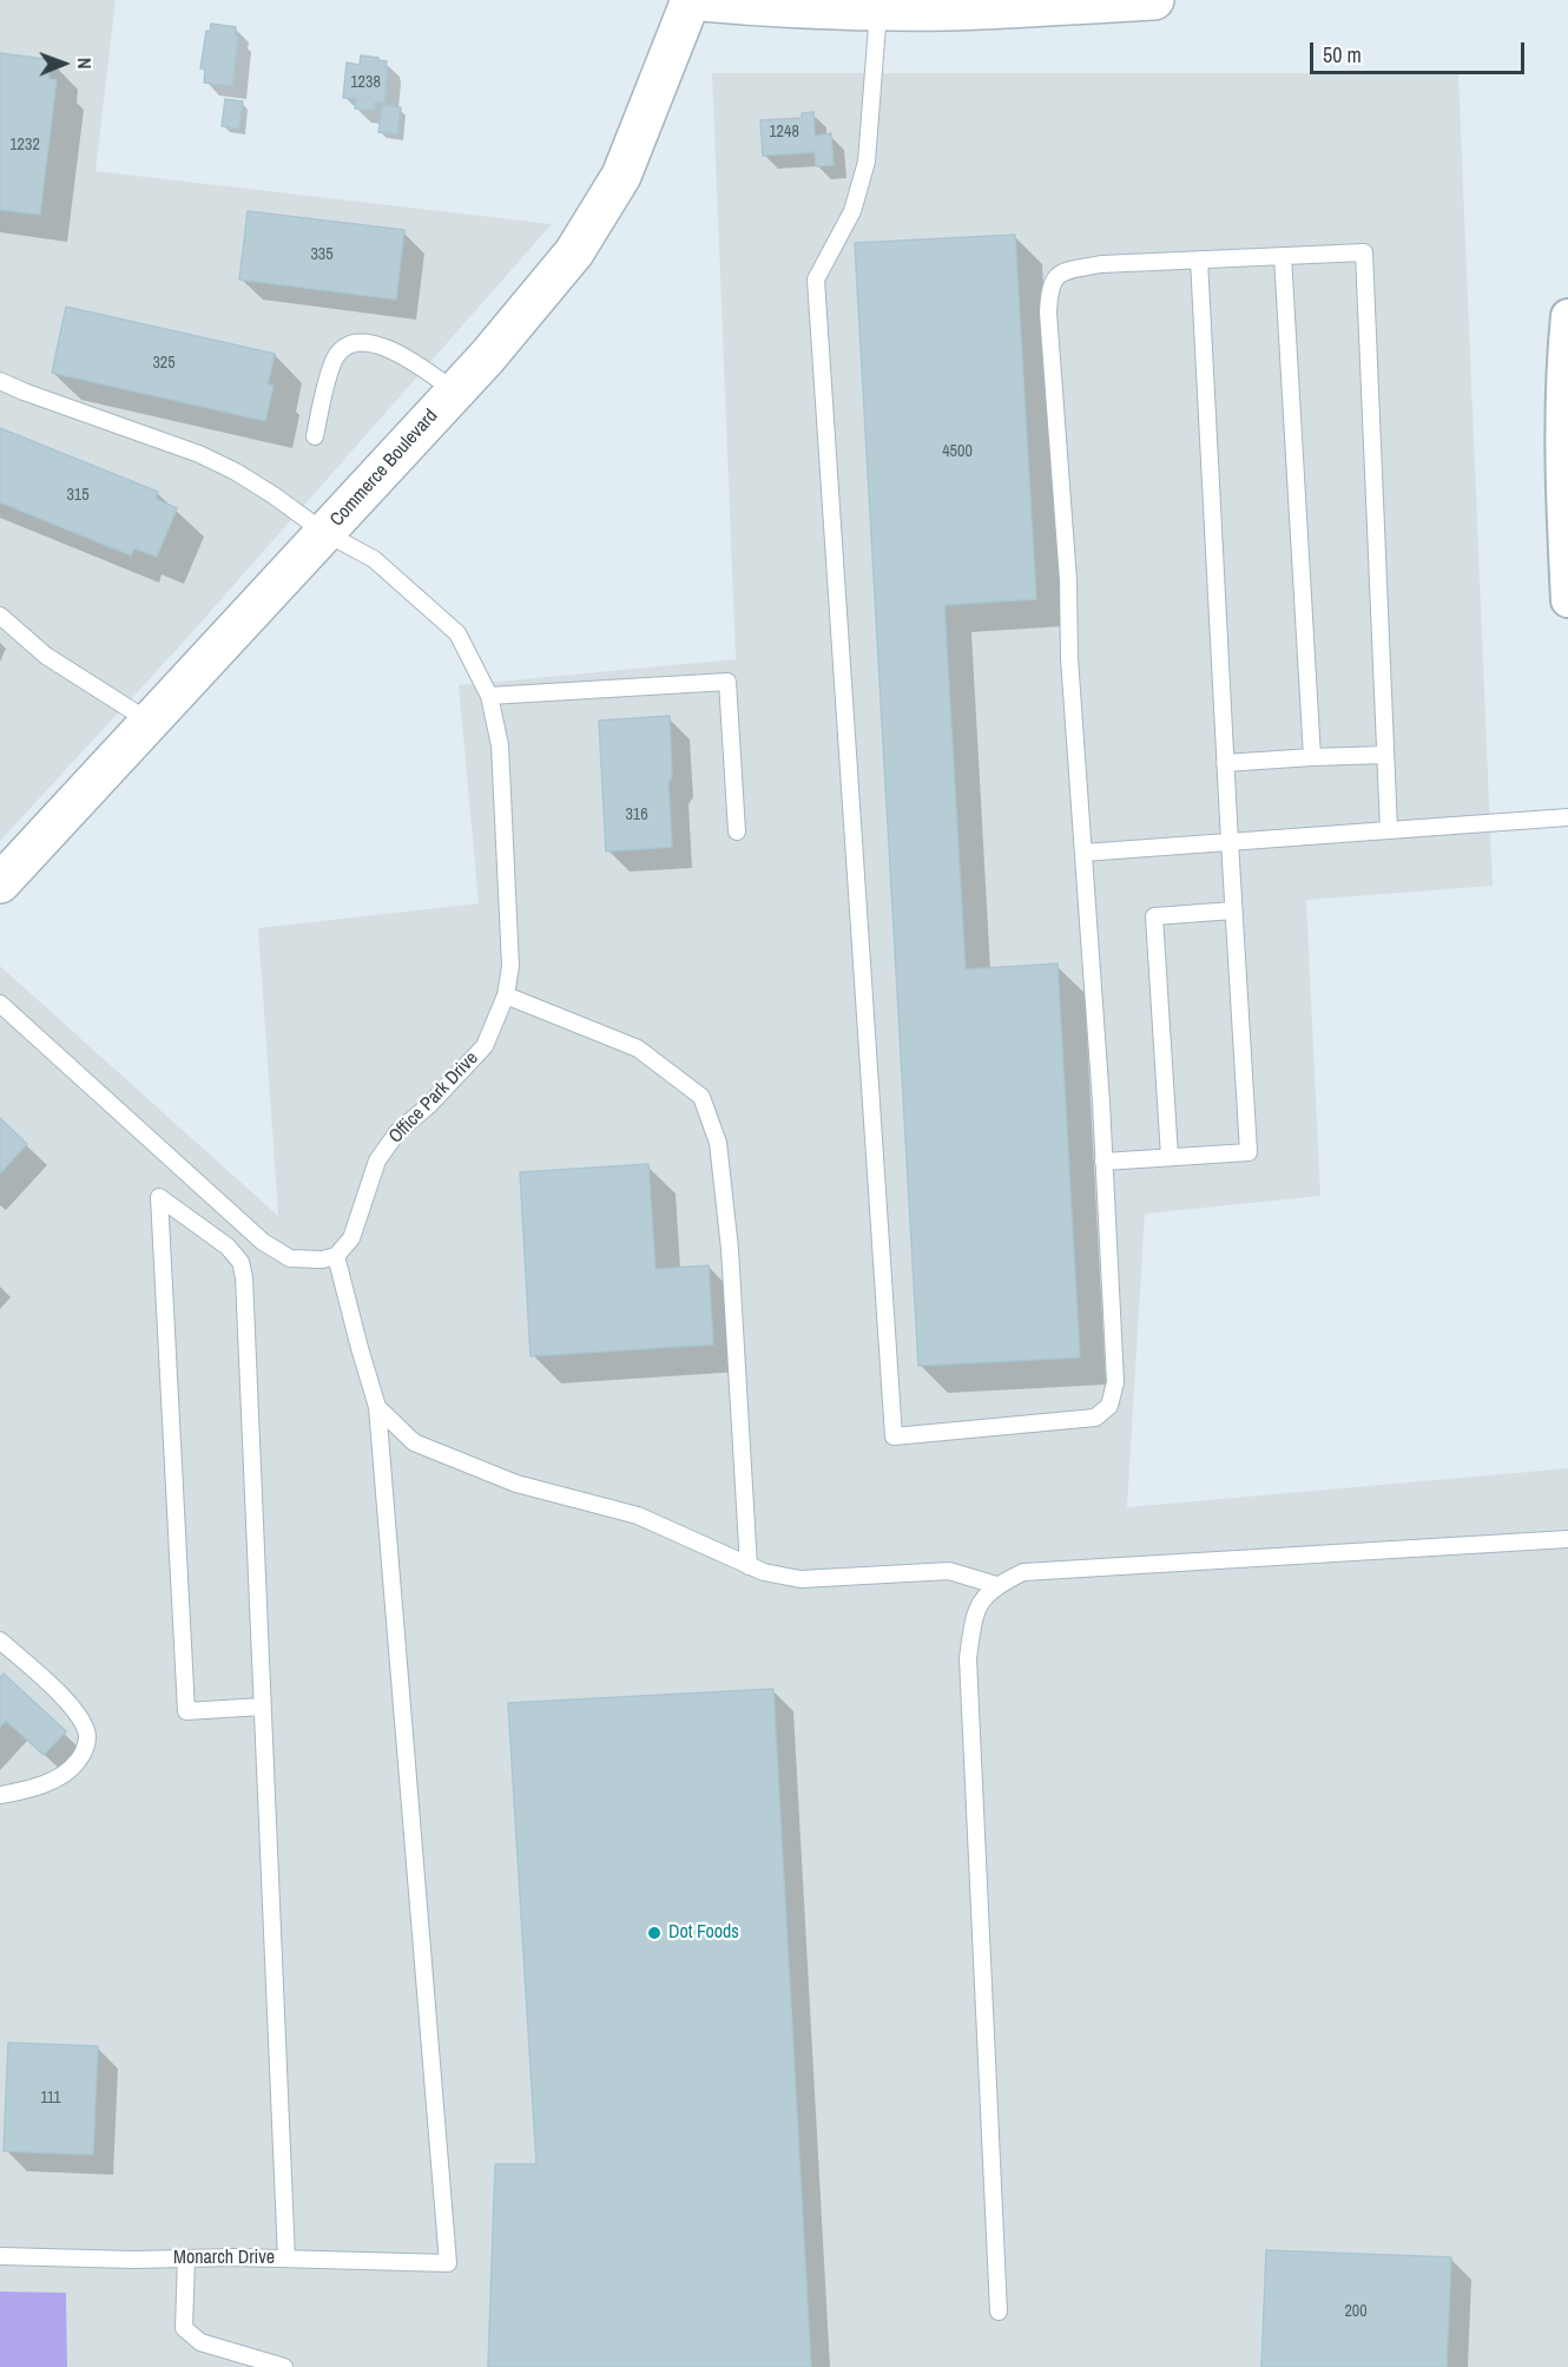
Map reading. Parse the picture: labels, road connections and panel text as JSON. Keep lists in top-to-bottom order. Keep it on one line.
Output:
{"streets":{"street":["Commerce Boulevard"],"lane":["Office Park Drive","Monarch Drive"]},"crossings":[["Commerce Boulevard","Office Park Drive"]],"places":["Dot Foods"],"house_numbers":["1238","1248","1232","335","325","4500","315","316","111","200"],"scale_bar":"50 m","north":"right"}
